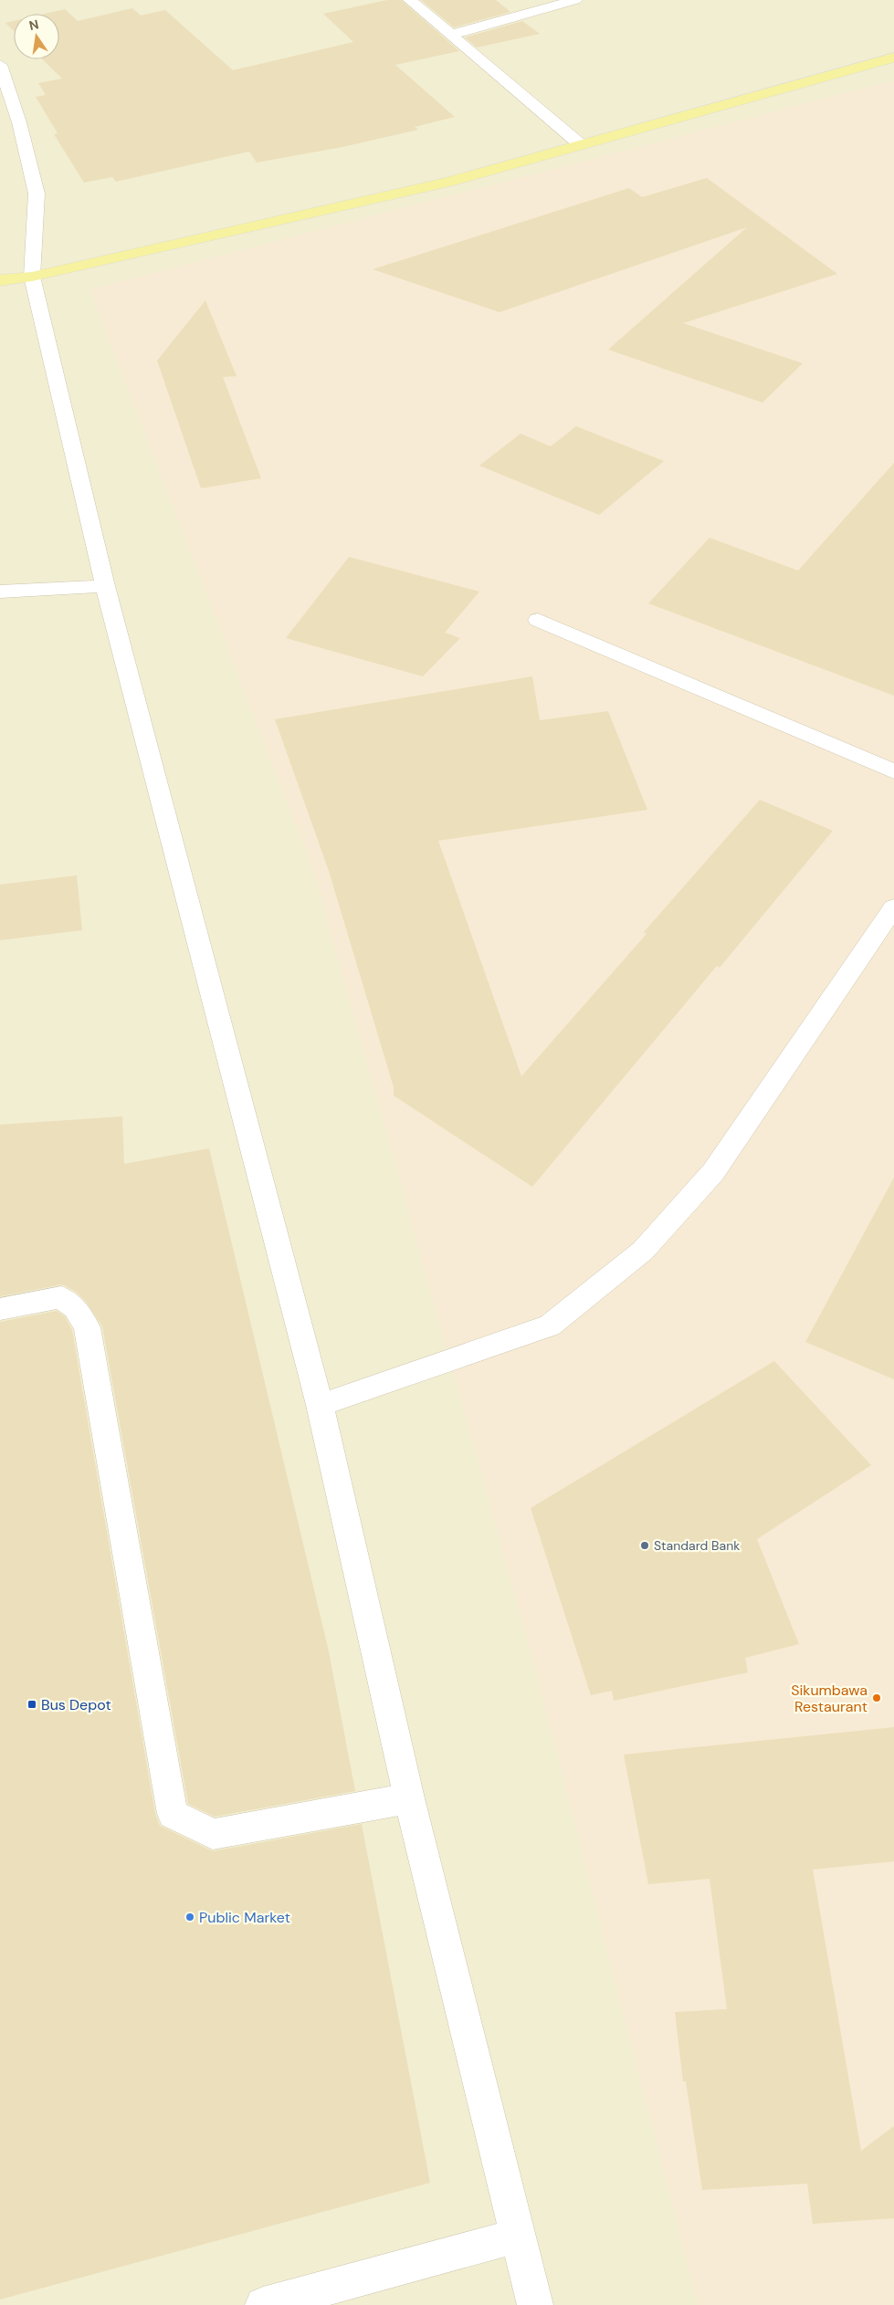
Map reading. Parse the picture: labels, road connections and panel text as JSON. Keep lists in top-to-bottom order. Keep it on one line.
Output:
{"places":{"other":["Standard Bank","Sikumbawa Restaurant","Public Market"],"transit":["Bus Depot"]},"north":"top"}
